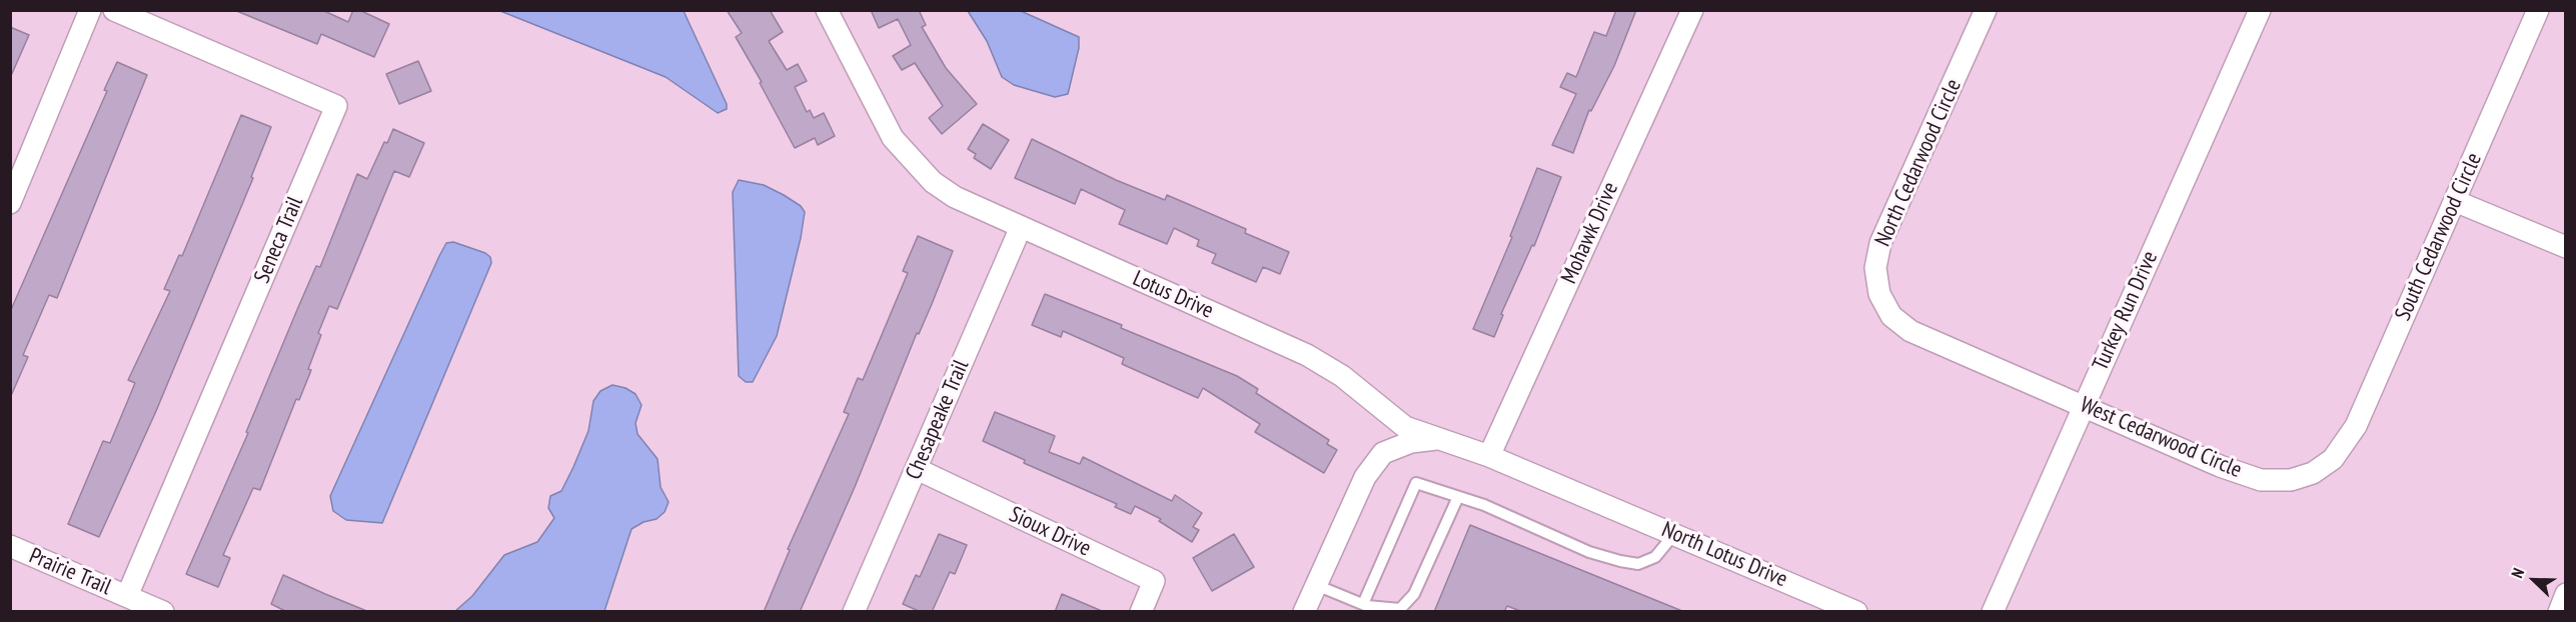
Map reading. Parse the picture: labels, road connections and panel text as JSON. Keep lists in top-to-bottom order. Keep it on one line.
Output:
{"streets":{"street":["North Cedarwood Circle","Mohawk Drive","South Cedarwood Circle","Seneca Trail","Lotus Drive","Turkey Run Drive","Chesapeake Trail","West Cedarwood Circle","Sioux Drive","North Lotus Drive","Prairie Trail"]},"crossings":[["North Cedarwood Circle","West Cedarwood Circle"],["Mohawk Drive","Lotus Drive"],["South Cedarwood Circle","West Cedarwood Circle"],["Seneca Trail","Prairie Trail"],["Lotus Drive","Chesapeake Trail"],["Lotus Drive","North Lotus Drive"],["Turkey Run Drive","West Cedarwood Circle"],["Chesapeake Trail","Sioux Drive"]],"north":"top left"}
